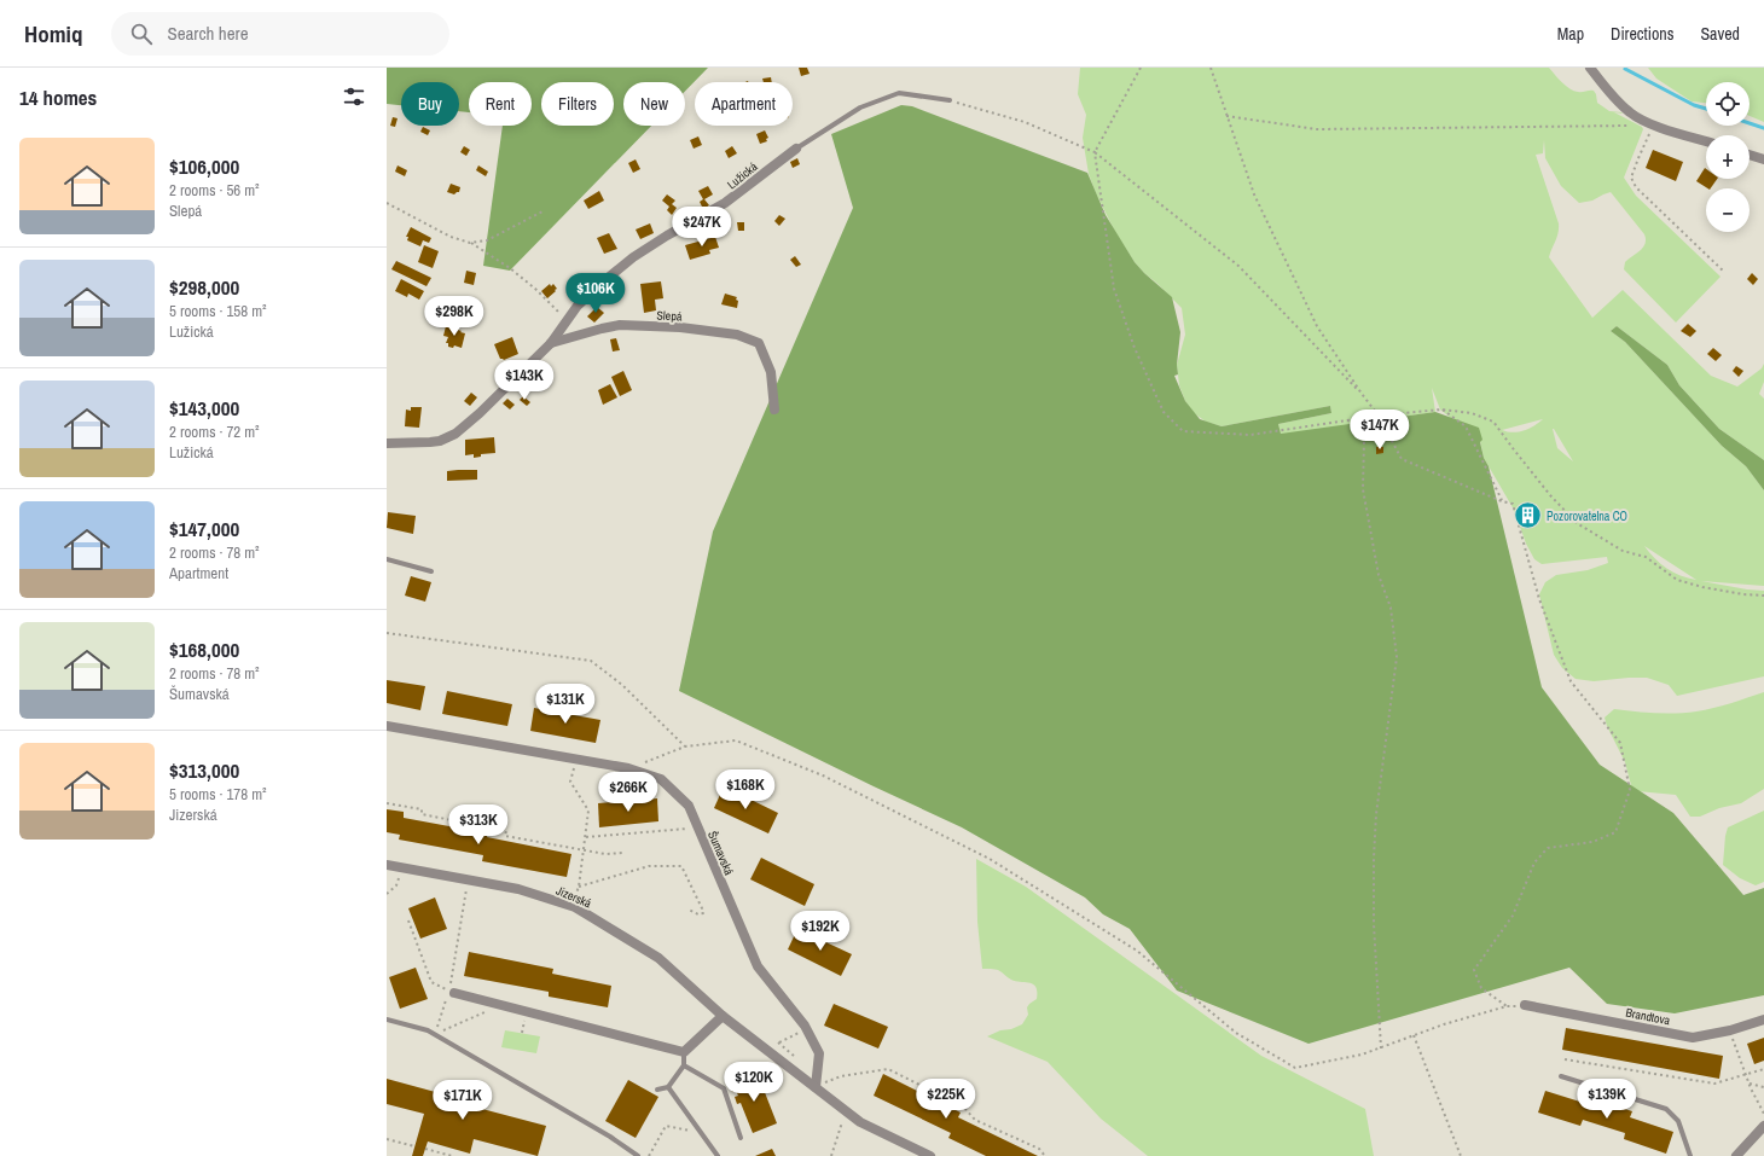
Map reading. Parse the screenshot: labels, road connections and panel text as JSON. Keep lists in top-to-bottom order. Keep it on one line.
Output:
{"streets":{"street":["Lužická","Slepá","Šumavská","Jizerská","Brandtova"]},"crossings":[["Lužická","Slepá"],["Šumavská","Jizerská"]],"places":{"building":["Pozorovatelna CO"]},"page":{"header":"Homiq","search":"Search here","nav":["Map","Directions","Saved"],"heading":"14 homes","map_buttons":["+","−"],"chip":["Buy","Rent","Filters","New","Apartment"],"list":[{"name":"$106,000","note":"2 rooms · 56 m² · Slepá"},{"name":"$298,000","note":"5 rooms · 158 m² · Lužická"},{"name":"$143,000","note":"2 rooms · 72 m² · Lužická"},{"name":"$147,000","note":"2 rooms · 78 m² · Apartment"},{"name":"$168,000","note":"2 rooms · 78 m² · Šumavská"},{"name":"$313,000","note":"5 rooms · 178 m² · Jizerská"}],"price":["$247K","$106K","$298K","$143K","$147K","$131K","$168K","$266K","$313K","$192K","$120K","$225K","$139K","$171K"]}}
